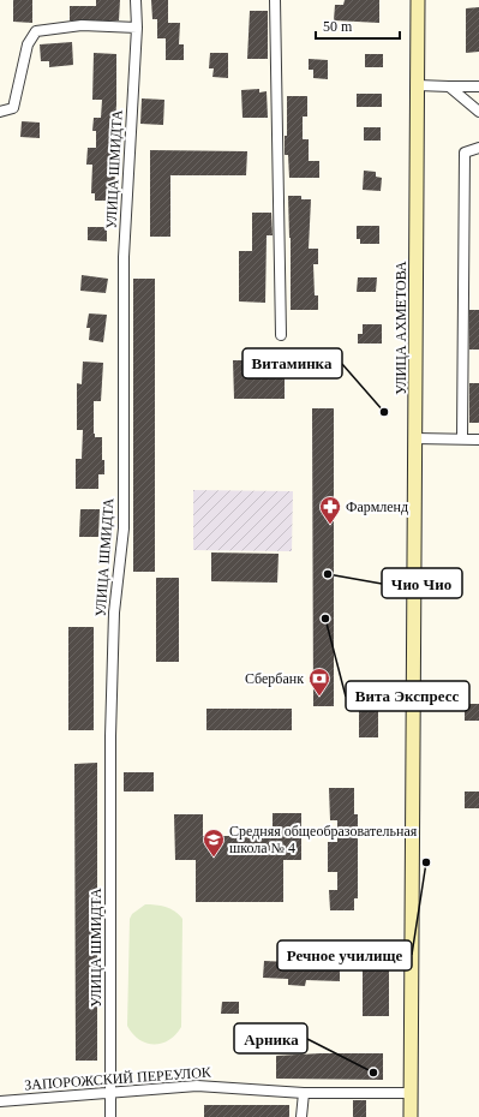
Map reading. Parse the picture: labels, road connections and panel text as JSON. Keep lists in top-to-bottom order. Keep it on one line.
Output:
{"streets":{"main road":["УЛИЦА АХМЕТОВА"],"street":["УЛИЦА ШМИДТА","ЗАПОРОЖСКИЙ ПЕРЕУЛОК"]},"crossings":[["УЛИЦА ШМИДТА","ЗАПОРОЖСКИЙ ПЕРЕУЛОК"],["УЛИЦА АХМЕТОВА","ЗАПОРОЖСКИЙ ПЕРЕУЛОК"]],"places":{"other":["Витаминка","Чио Чио","Вита Экспресс","Речное училище","Арника"],"pharmacy":["Фармленд"],"bank":["Сбербанк"],"school or university":["Средняя общеобразовательная школа № 4"]},"scale_bar":"50 m"}
